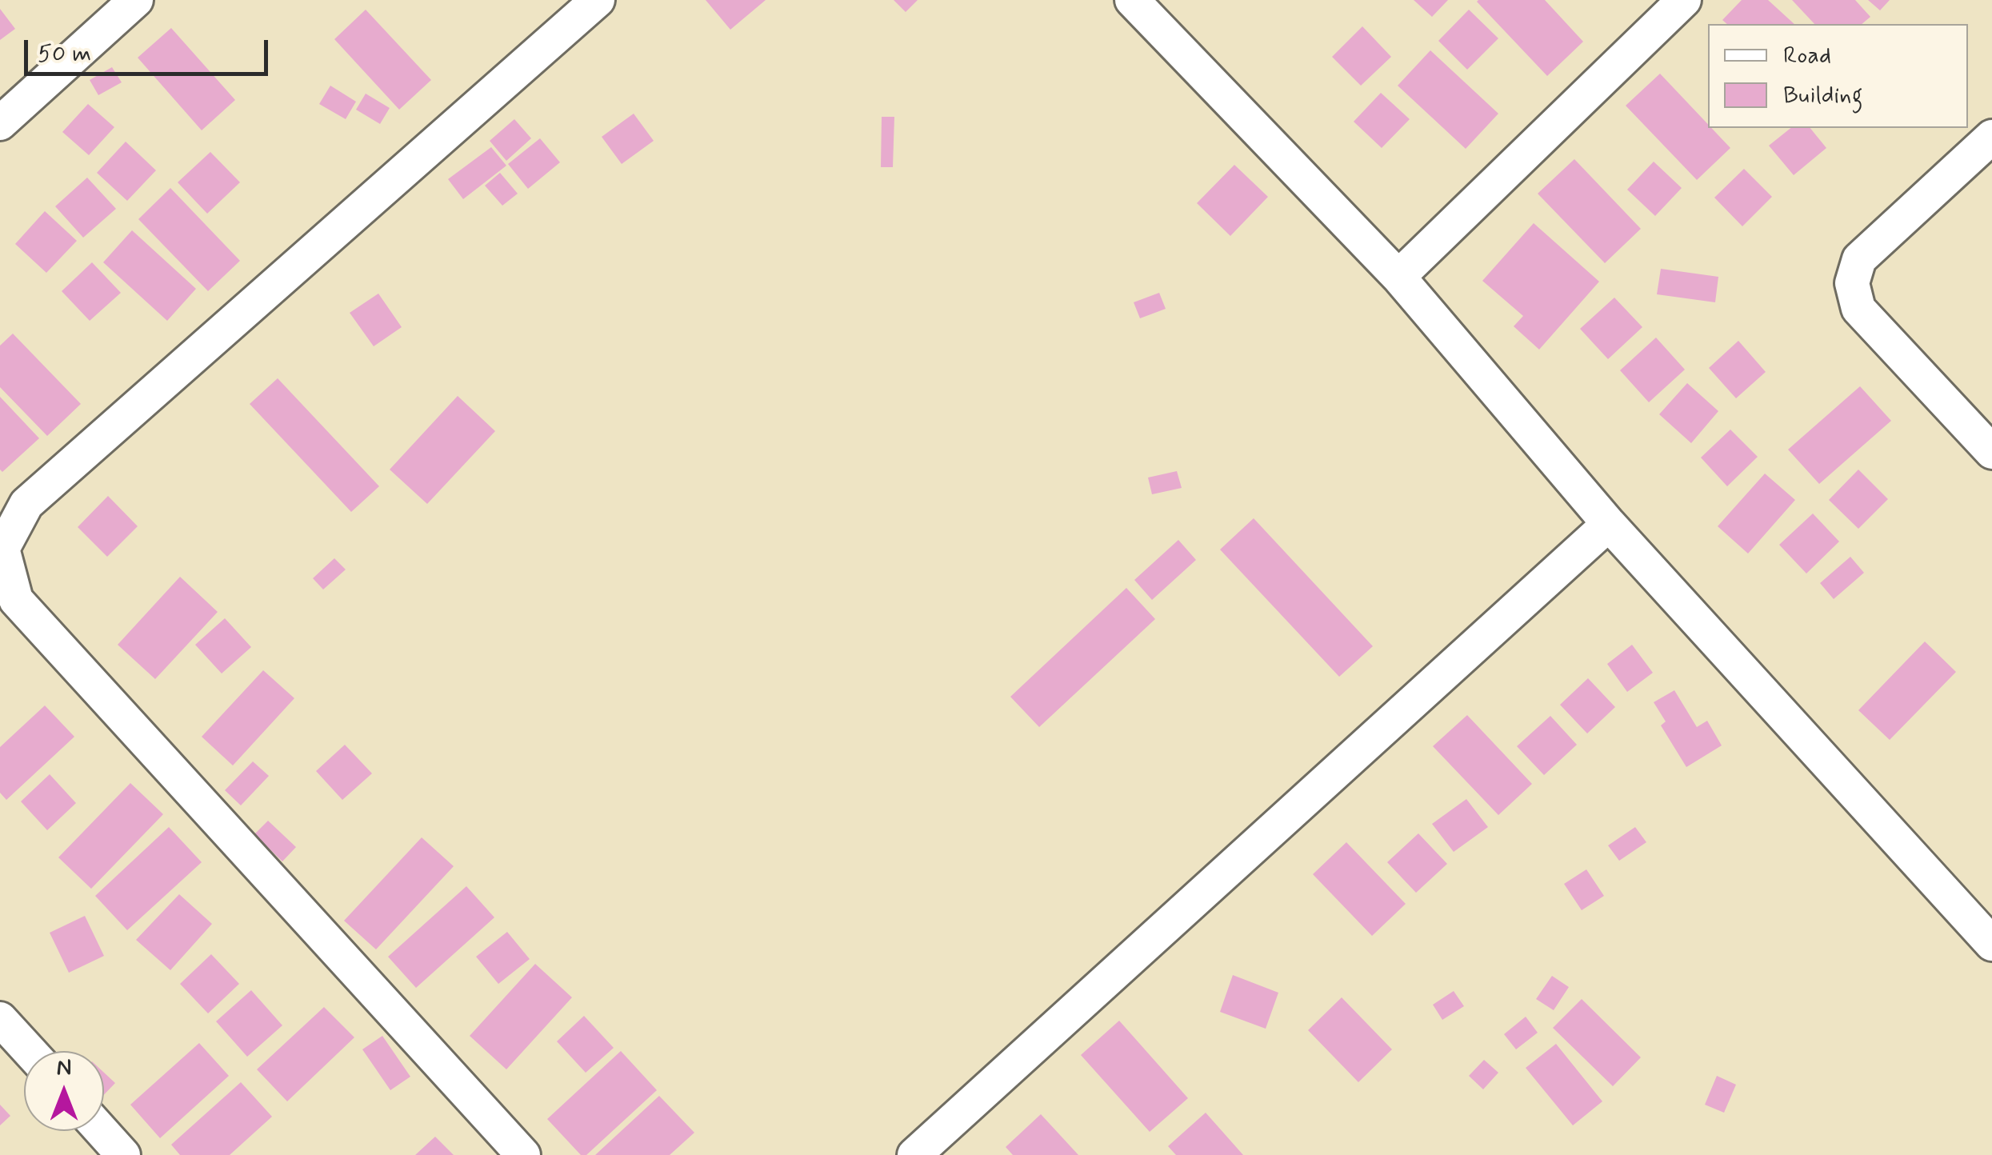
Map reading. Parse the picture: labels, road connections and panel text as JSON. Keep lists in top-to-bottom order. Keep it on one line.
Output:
{"legend":["Road","Building"],"scale_bar":"50 m","north":"top"}
